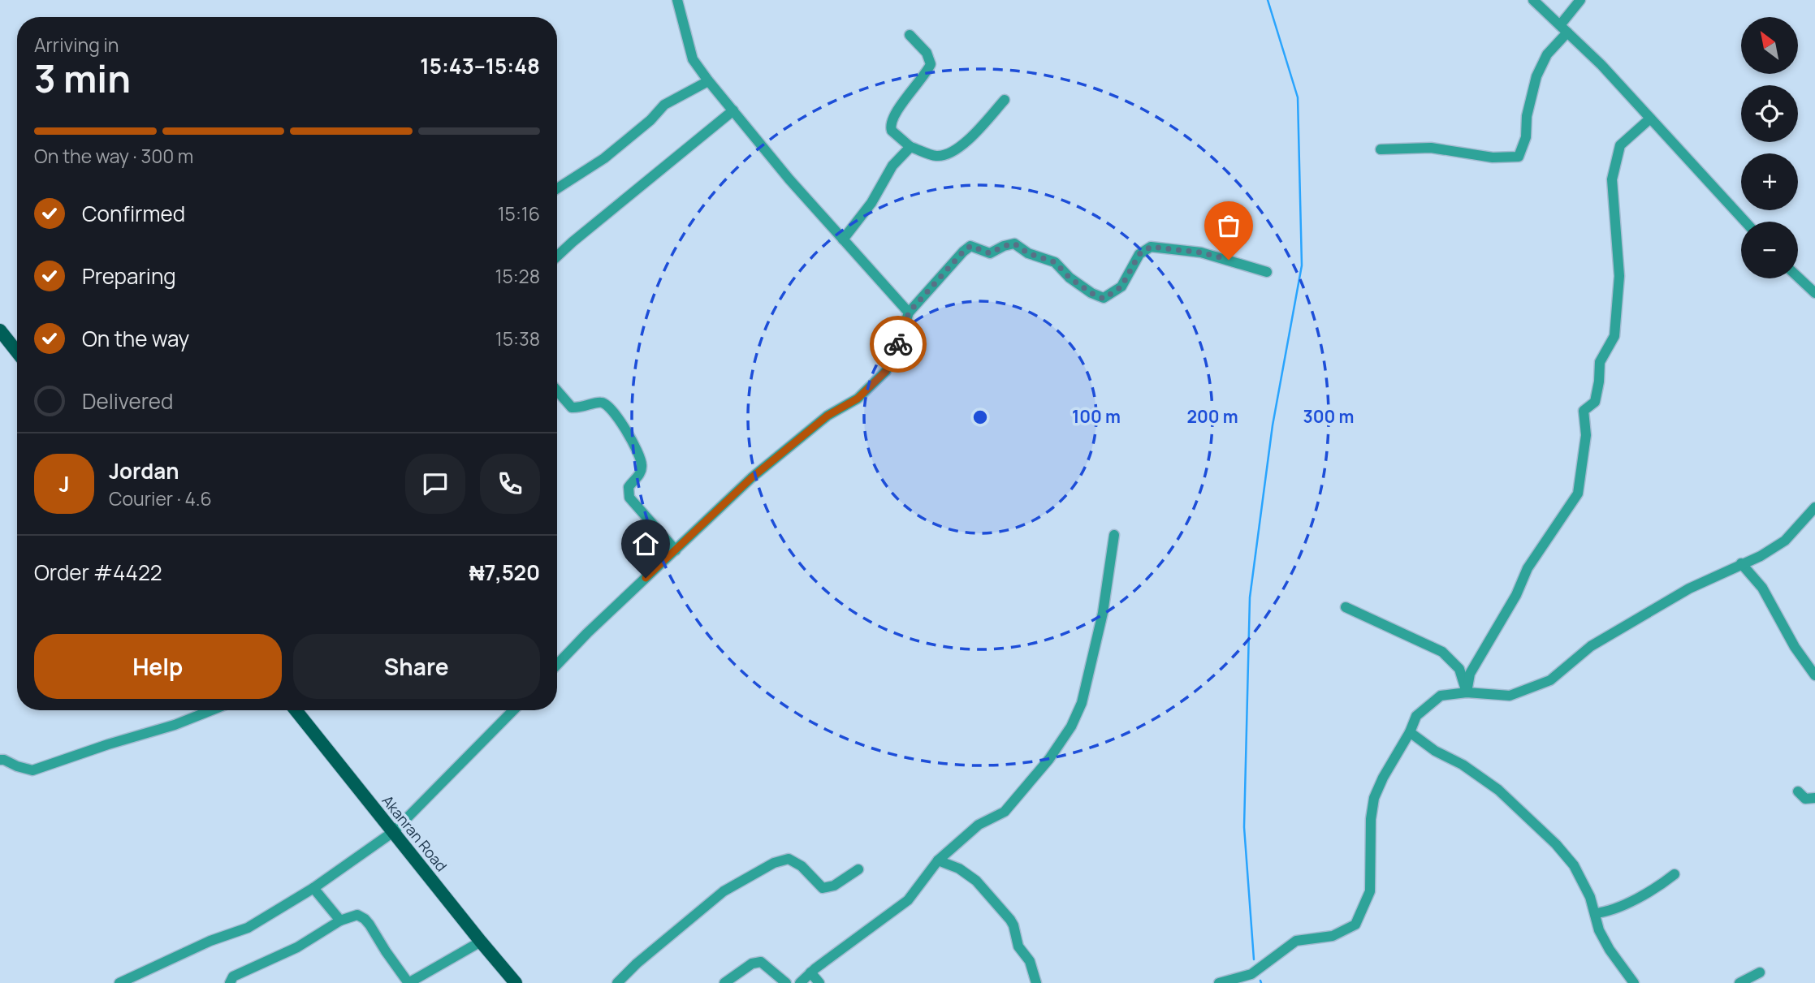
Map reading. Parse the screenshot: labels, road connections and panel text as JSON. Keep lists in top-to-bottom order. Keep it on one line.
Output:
{"streets":{"main road":["Akanran Road"]},"north":"top left","page":{"map_buttons":["+","−"],"heading":["3 min","Arriving in","15:43–15:48"],"panel":["Jordan","Courier · 4.6","Order #4422","₦7,520"],"bar":"On the way · 300 m","list":[["Confirmed","15:16"],["Preparing","15:28"],["On the way","15:38"],"Delivered"],"round":"J","buttons":["Help","Share"]},"rings":["100 m","200 m","300 m"]}
